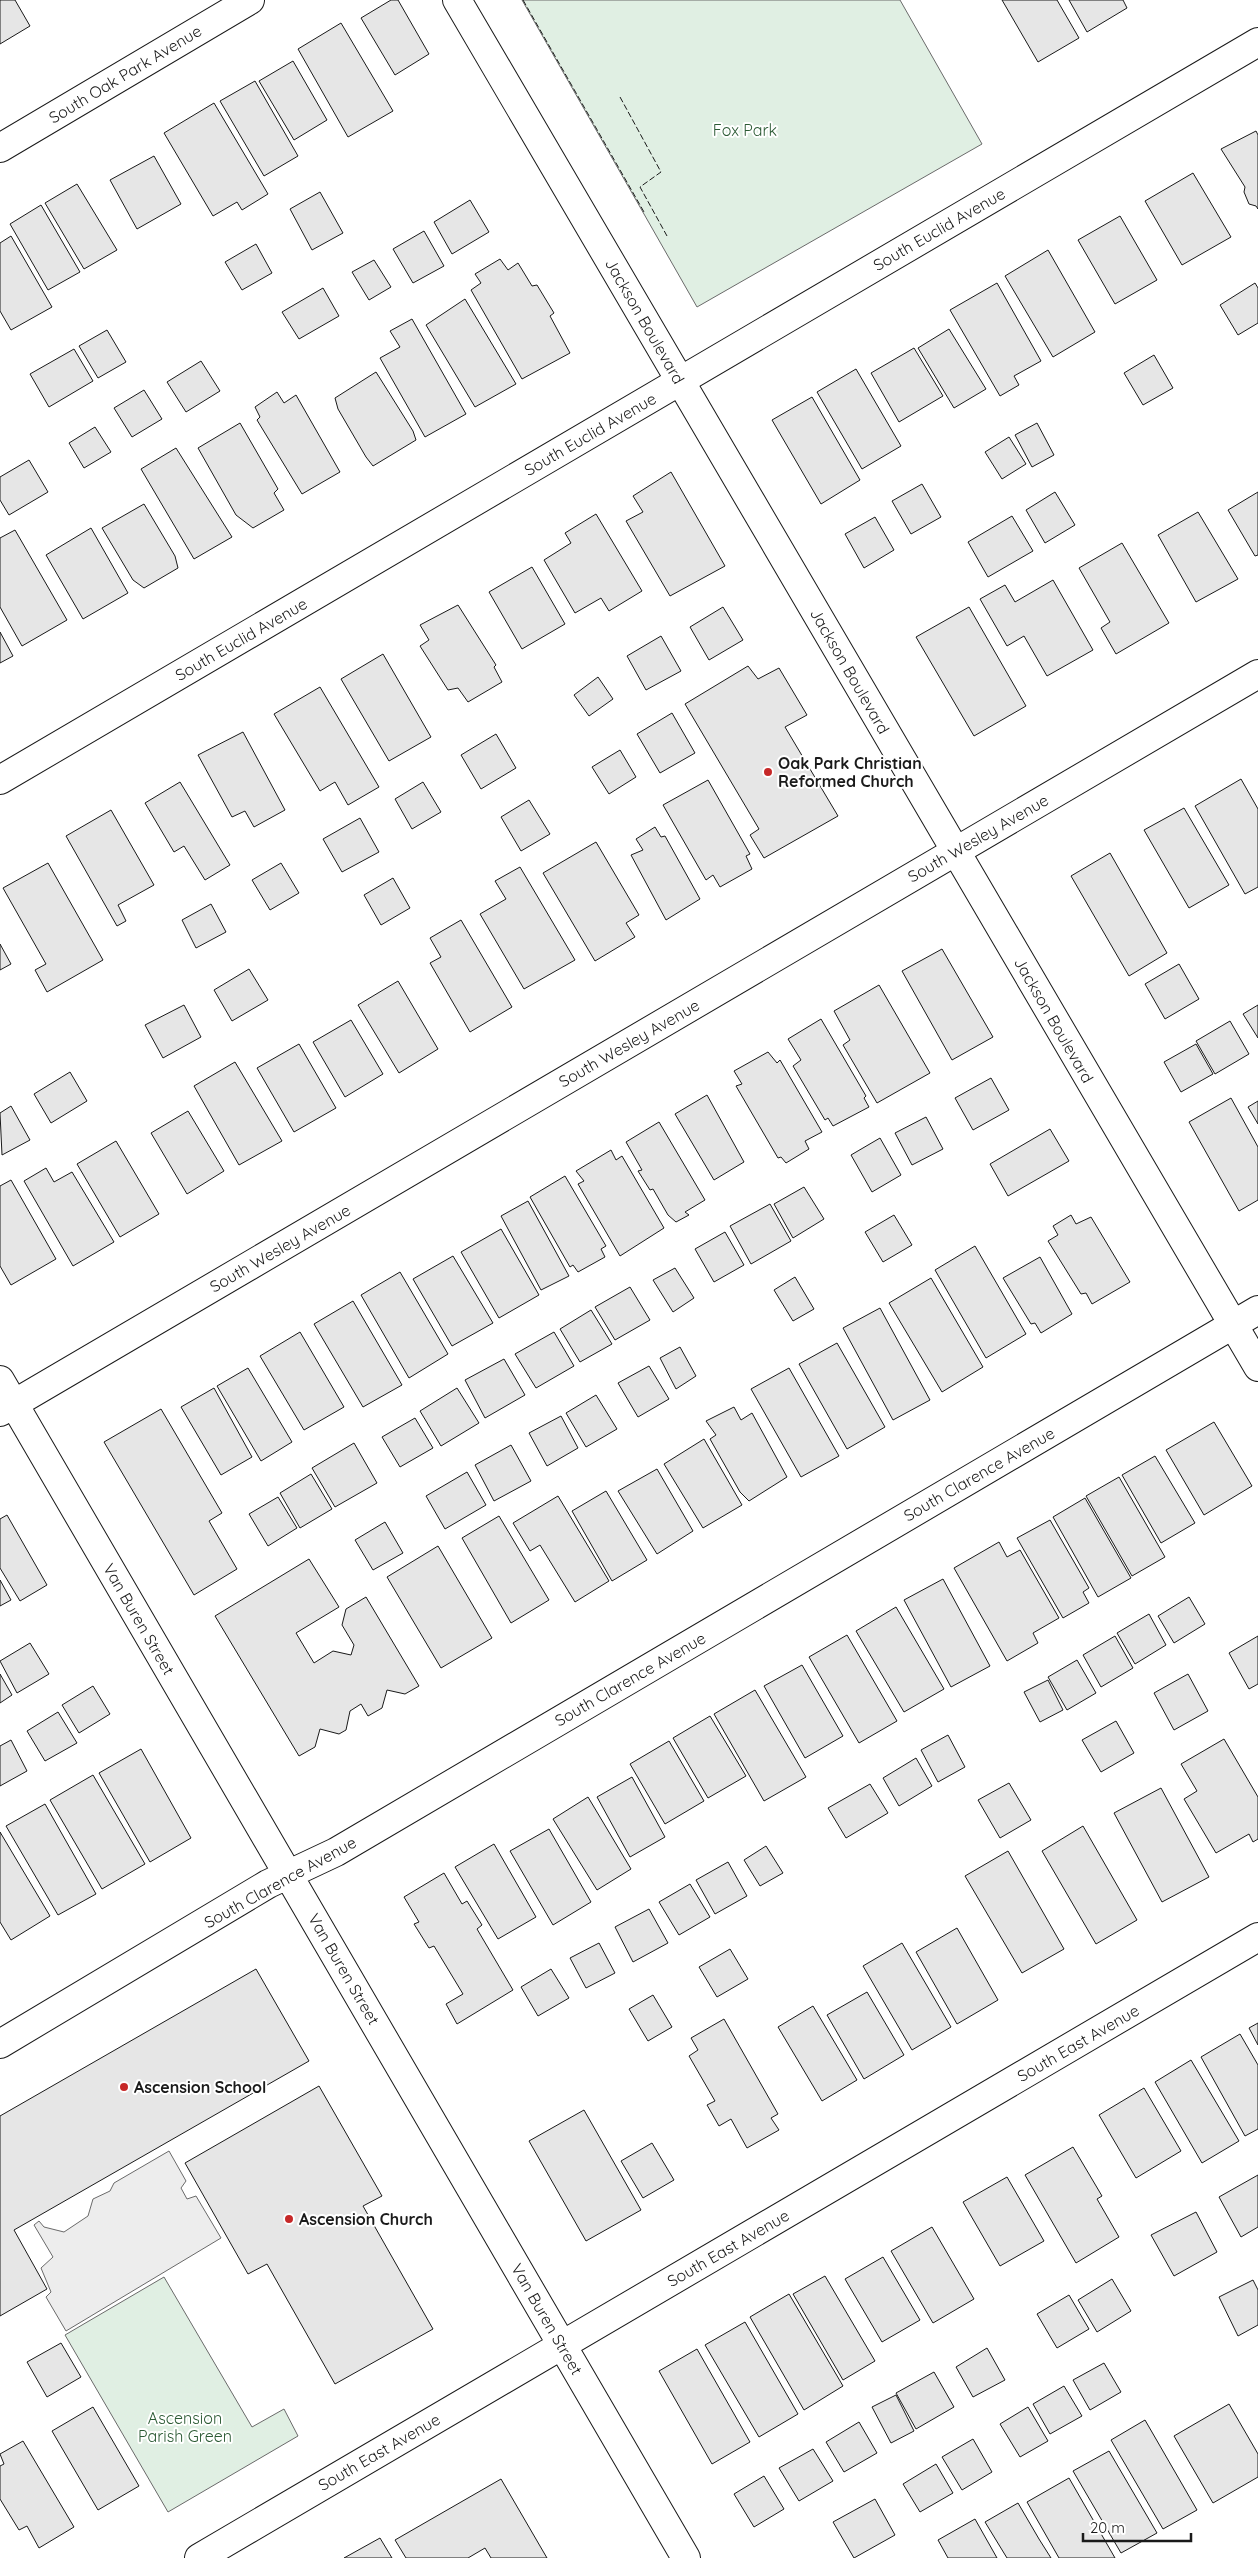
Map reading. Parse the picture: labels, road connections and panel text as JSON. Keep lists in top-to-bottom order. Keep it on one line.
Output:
{"streets":{"street":["South Oak Park Avenue","South Euclid Avenue","Jackson Boulevard","South Wesley Avenue","South Clarence Avenue","Van Buren Street","South East Avenue"]},"crossings":[["South Euclid Avenue","Jackson Boulevard"],["Jackson Boulevard","South Wesley Avenue"],["Jackson Boulevard","South Clarence Avenue"],["South Wesley Avenue","Van Buren Street"],["South Clarence Avenue","Van Buren Street"],["Van Buren Street","South East Avenue"]],"parks":["Fox Park","Ascension Parish Green"],"places":["Oak Park Christian Reformed Church","Ascension School","Ascension Church"],"scale_bar":"20 m"}
